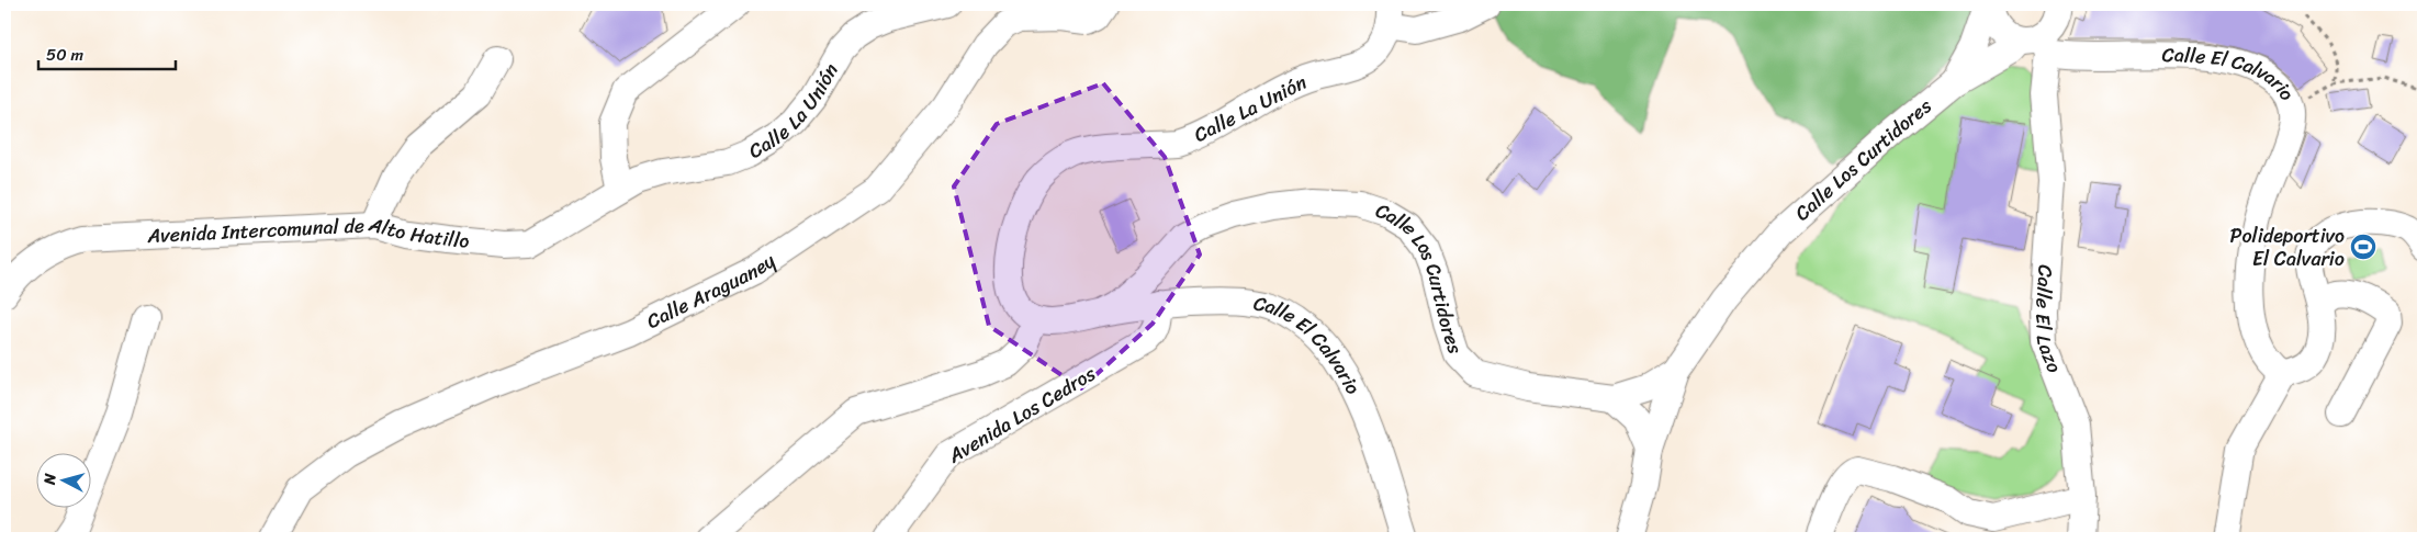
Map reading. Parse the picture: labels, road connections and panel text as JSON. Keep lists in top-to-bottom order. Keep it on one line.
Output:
{"streets":{"street":["Calle El Calvario","Calle La Unión","Calle Los Curtidores","Avenida Intercomunal de Alto Hatillo","Calle Araguaney","Calle El Lazo","Avenida Los Cedros"]},"crossings":[["Calle El Calvario","Calle Los Curtidores"],["Calle El Calvario","Calle El Lazo"],["Calle El Calvario","Avenida Los Cedros"],["Calle La Unión","Avenida Intercomunal de Alto Hatillo"],["Calle Los Curtidores","Calle El Lazo"],["Calle Los Curtidores","Avenida Los Cedros"]],"places":{"sports":["Polideportivo El Calvario"]},"scale_bar":"50 m","north":"left"}
